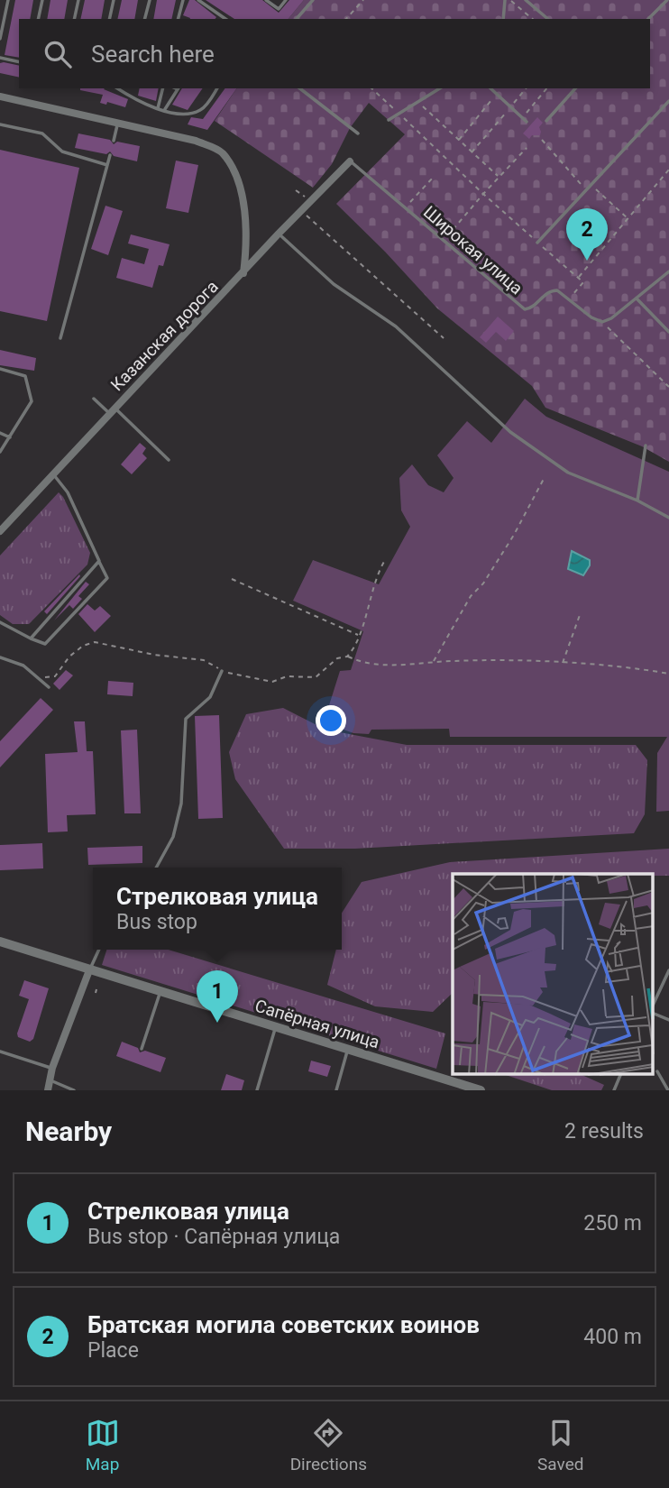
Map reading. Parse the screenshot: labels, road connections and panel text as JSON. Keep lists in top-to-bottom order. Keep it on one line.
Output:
{"streets":{"street":["Казанская дорога","Сапёрная улица"],"lane":["Широкая улица"]},"crossings":[["Широкая улица","Казанская дорога"]],"page":{"search":"Search here","pins":["2","1"],"popup":["Стрелковая улица","Bus stop"],"heading":["Nearby","2 results"],"list":[{"mark":"1","name":"Стрелковая улица","note":"Bus stop · Сапёрная улица","value":"250 m"},{"mark":"2","name":"Братская могила советских воинов","note":"Place","value":"400 m"}],"nav":["Map","Directions","Saved"]}}
